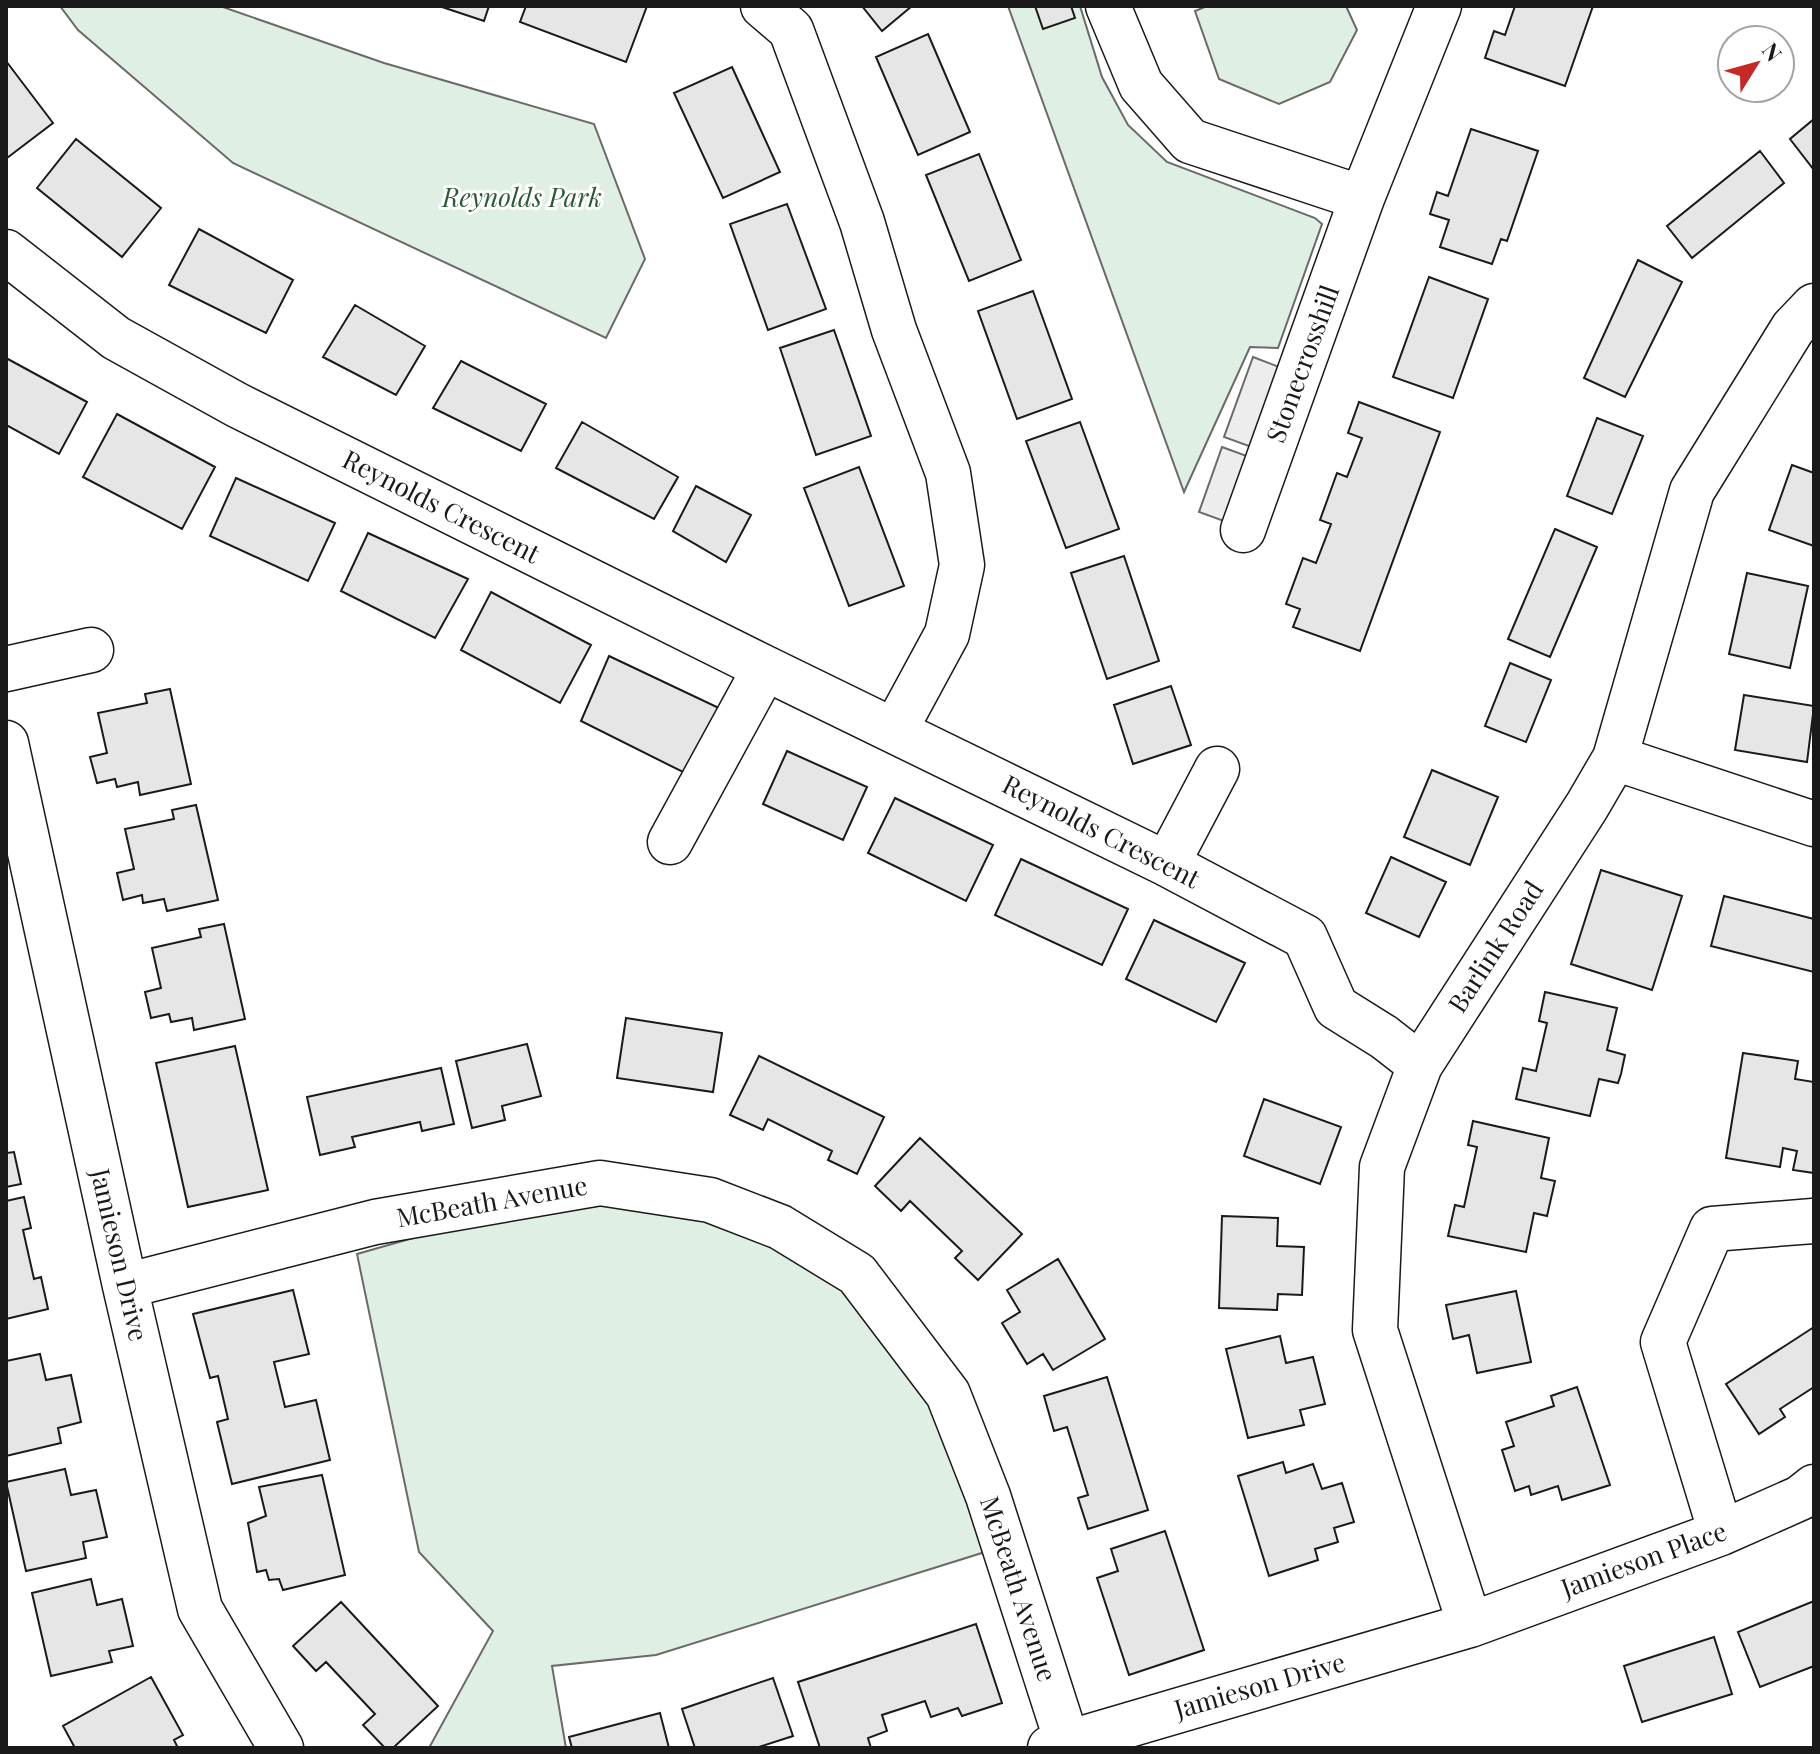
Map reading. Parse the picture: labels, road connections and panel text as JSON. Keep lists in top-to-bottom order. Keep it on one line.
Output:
{"streets":{"street":["Stonecrosshill","Reynolds Crescent","Barlink Road","McBeath Avenue","Jamieson Drive","Jamieson Place"]},"crossings":[["Reynolds Crescent","Barlink Road"],["Barlink Road","Jamieson Drive"],["Barlink Road","Jamieson Place"],["McBeath Avenue","Jamieson Drive"],["Jamieson Drive","Jamieson Place"]],"parks":["Reynolds Park"],"north":"top right"}
